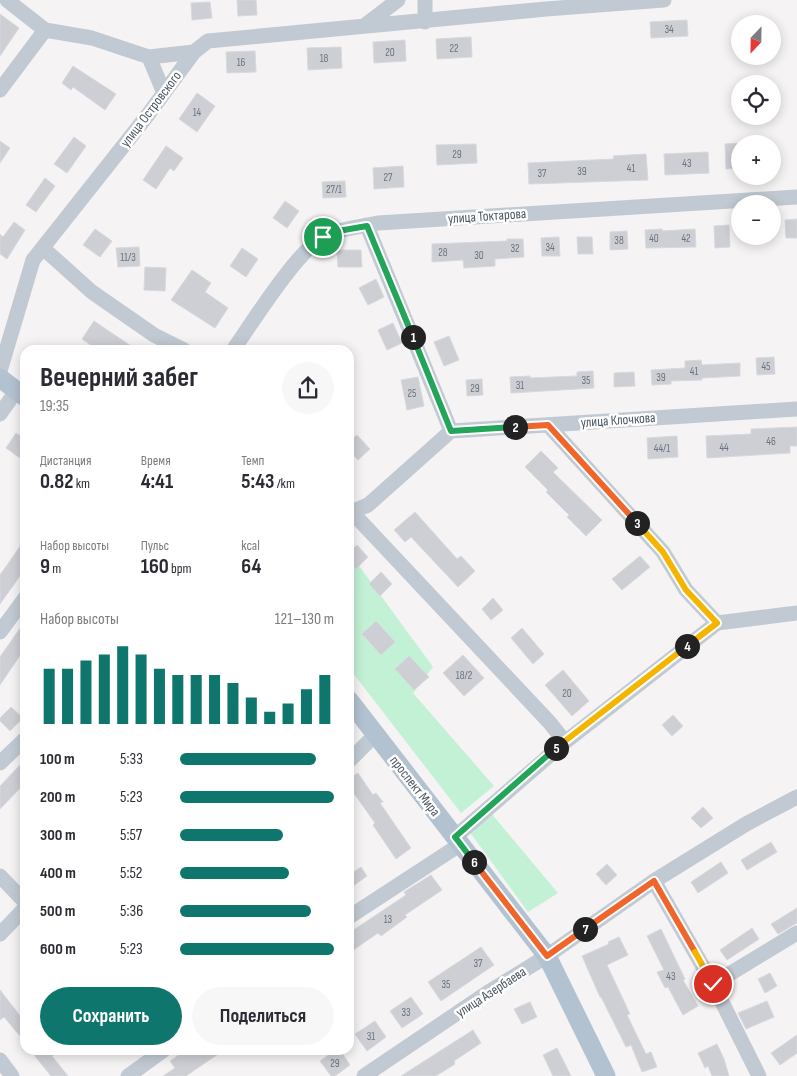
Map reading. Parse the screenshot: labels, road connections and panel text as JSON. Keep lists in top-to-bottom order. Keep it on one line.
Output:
{"streets":{"main road":["проспект Мира"],"street":["улица Островского","улица Токтарова","улица Клочкова","улица Азербаева"]},"crossings":[["проспект Мира","улица Азербаева"]],"house_numbers":["34","22","20","18","16","14","29","43","41","39","37","27","27/1","40","42","38","34","32","28","30","11/3","45","41","39","35","31","29","25","46","44","44/1","18/2","20","13","37","43","35","33","31","29"],"north":"bottom","page":{"map_buttons":["+","−"],"pins":["1","2","3","4","5","6","7"],"heading":["Вечерний забег","19:35"],"stats":[["Дистанция","0.82 km"],["Время","4:41"],["Темп","5:43 /km"],["Набор высоты","9 m"],["Пульс","160 bpm"],["kcal","64"]],"chart":["Набор высоты","121–130 m"],"list":[{"name":"100 m","note":"5:33"},{"name":"200 m","note":"5:23"},{"name":"300 m","note":"5:57"},{"name":"400 m","note":"5:52"},{"name":"500 m","note":"5:36"},{"name":"600 m","note":"5:23"}],"buttons":["Сохранить","Поделиться"]}}
